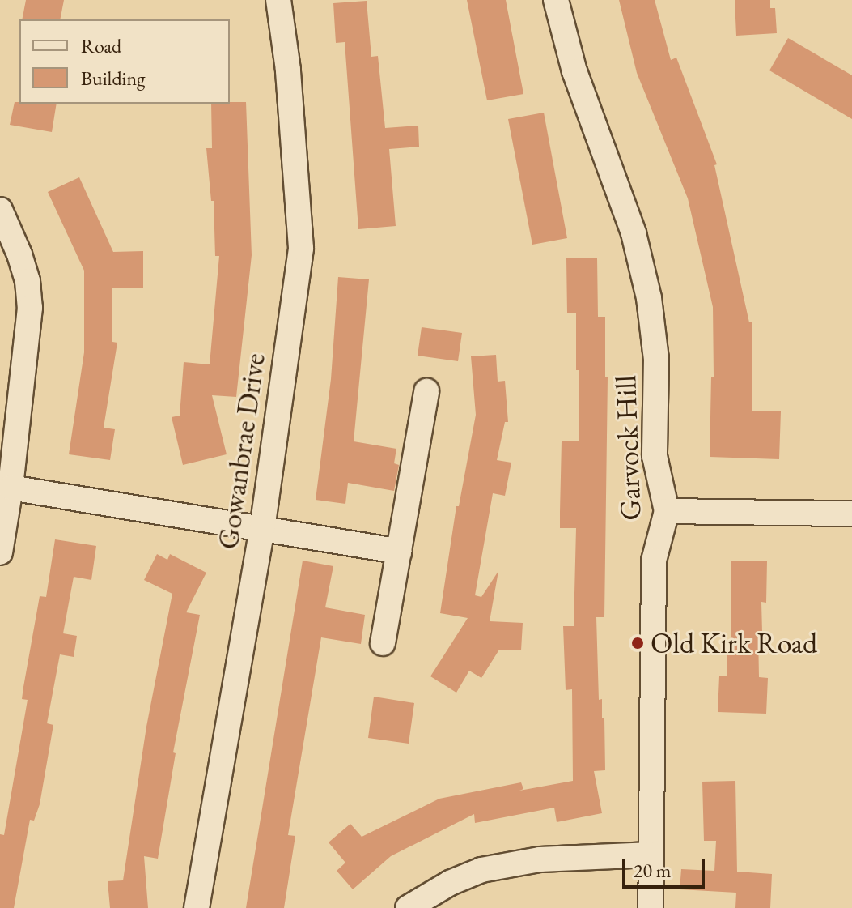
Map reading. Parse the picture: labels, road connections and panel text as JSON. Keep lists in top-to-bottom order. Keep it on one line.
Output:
{"streets":{"street":["Garvock Hill","Gowanbrae Drive"]},"places":["Old Kirk Road"],"legend":["Road","Building"],"scale_bar":"20 m"}
